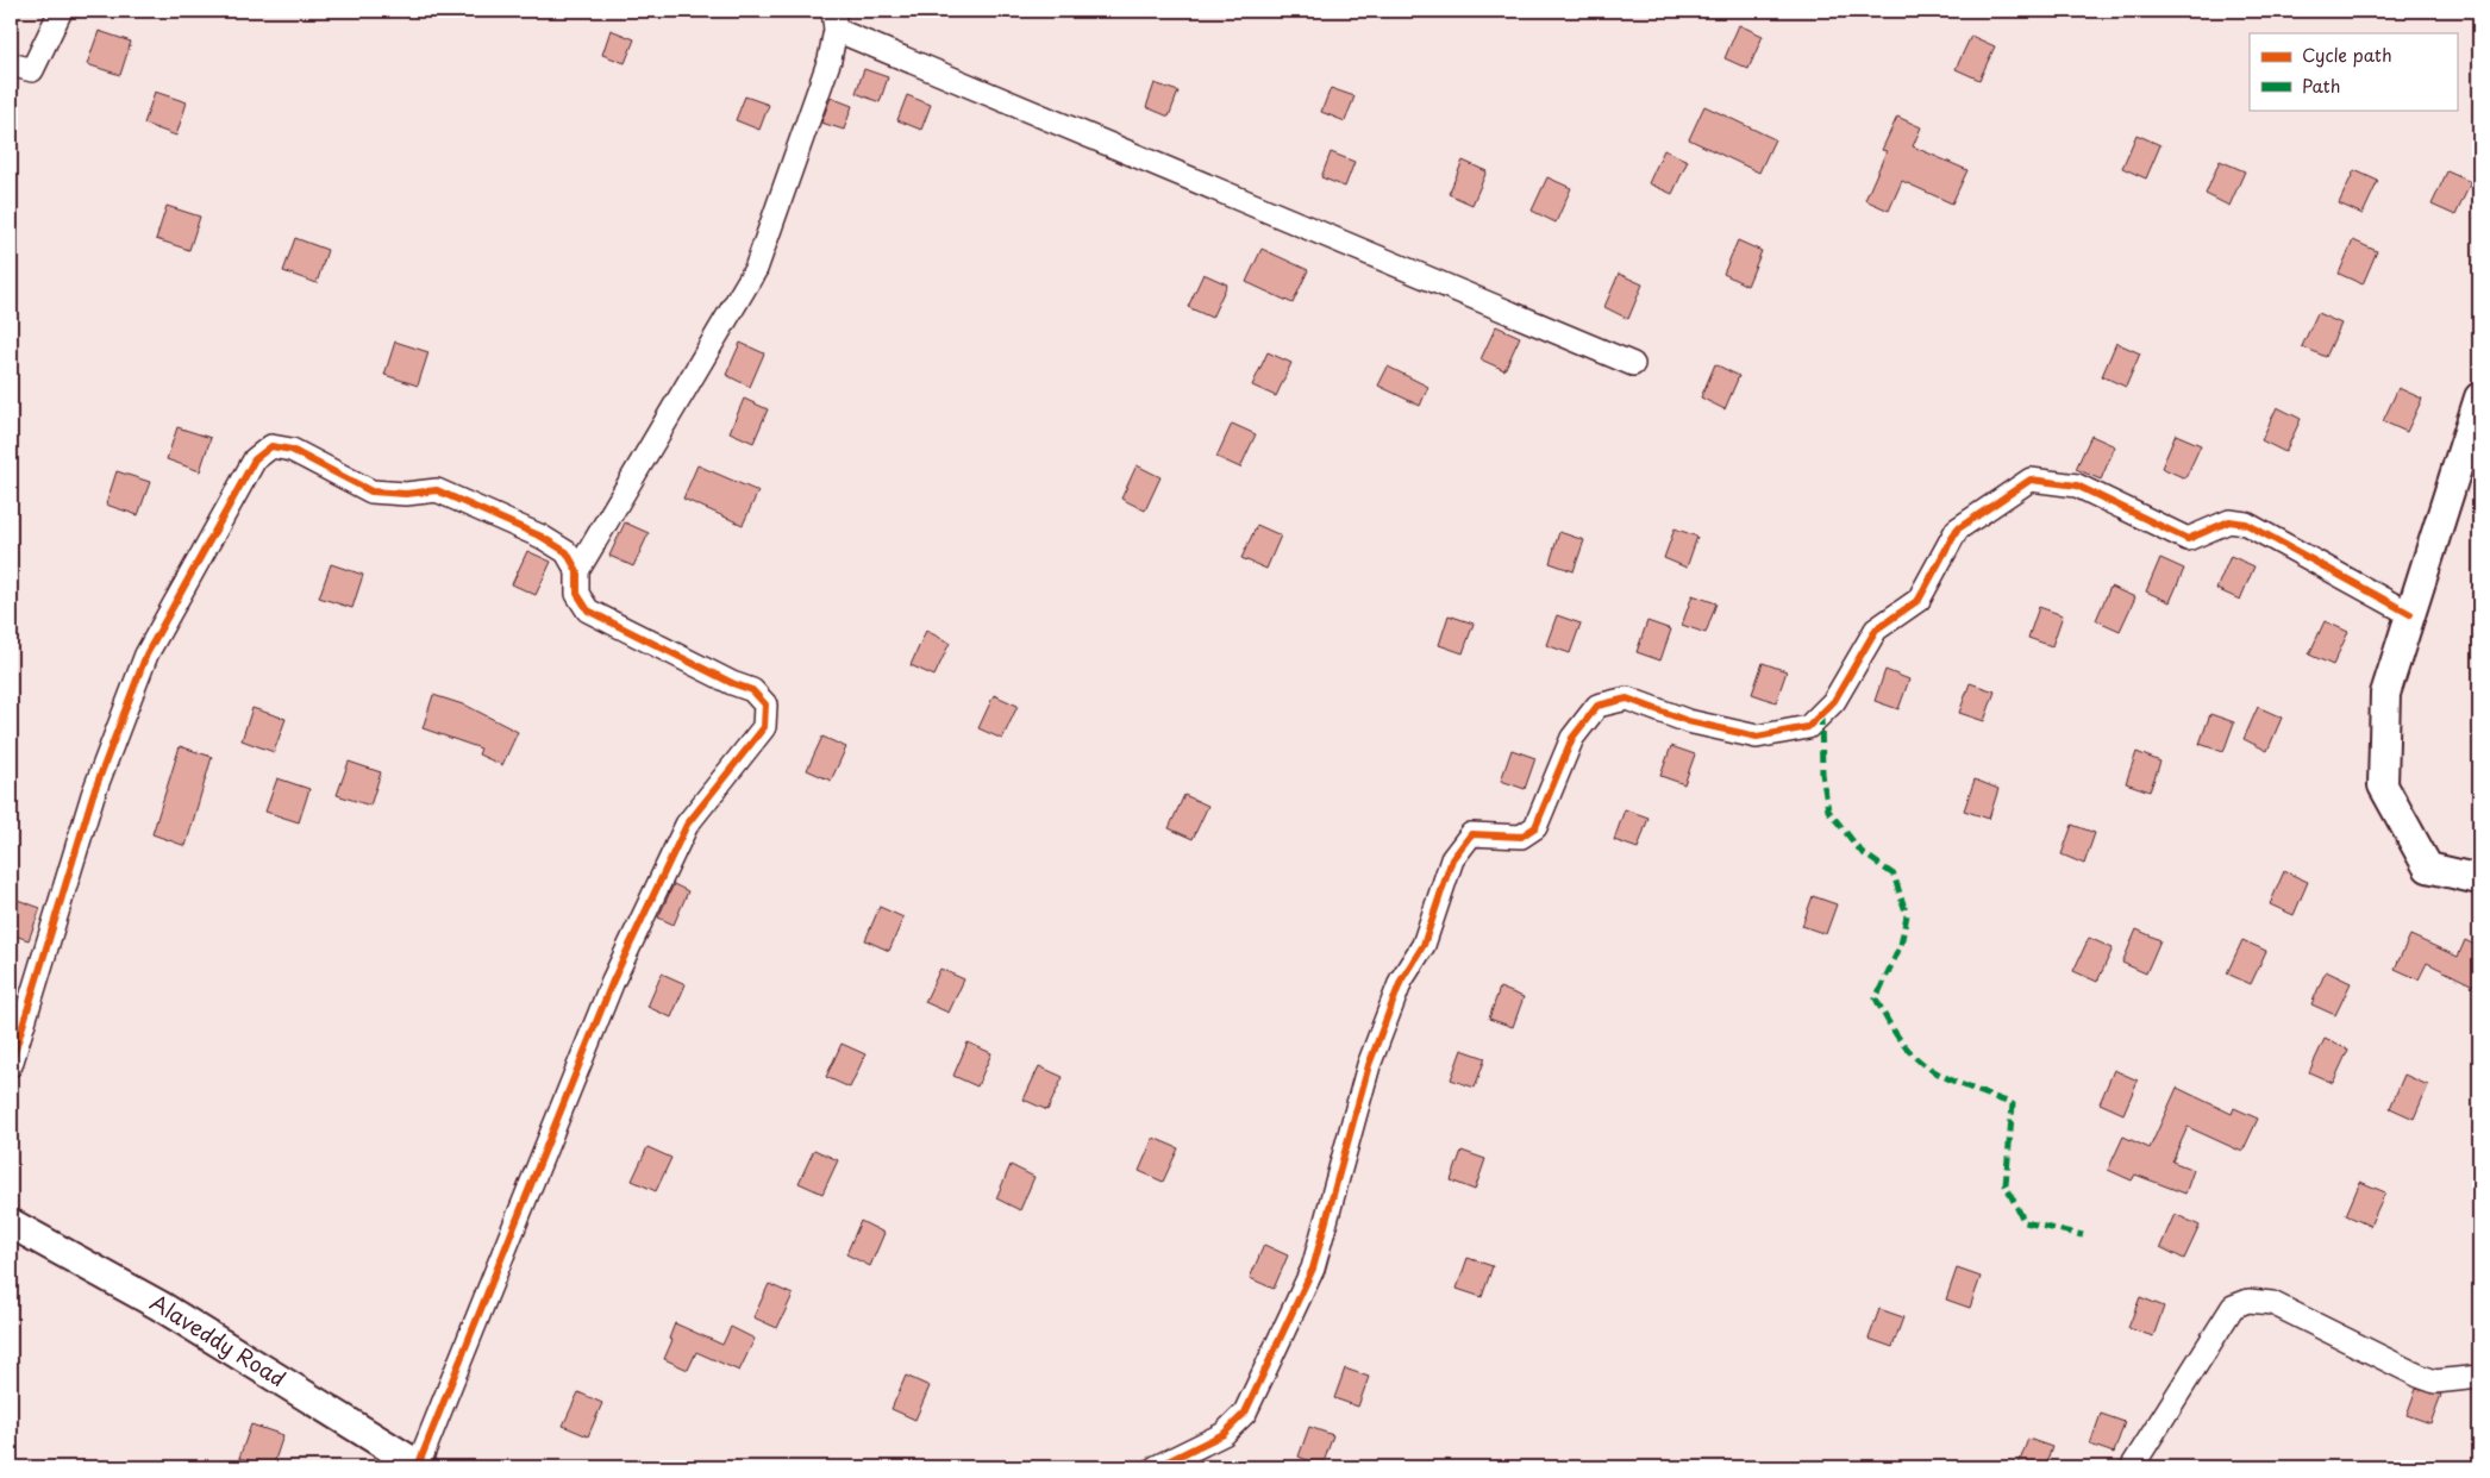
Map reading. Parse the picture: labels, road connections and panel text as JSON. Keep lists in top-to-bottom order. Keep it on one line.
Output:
{"streets":{"street":["Alaveddy Road"]},"legend":["Cycle path","Path"]}
